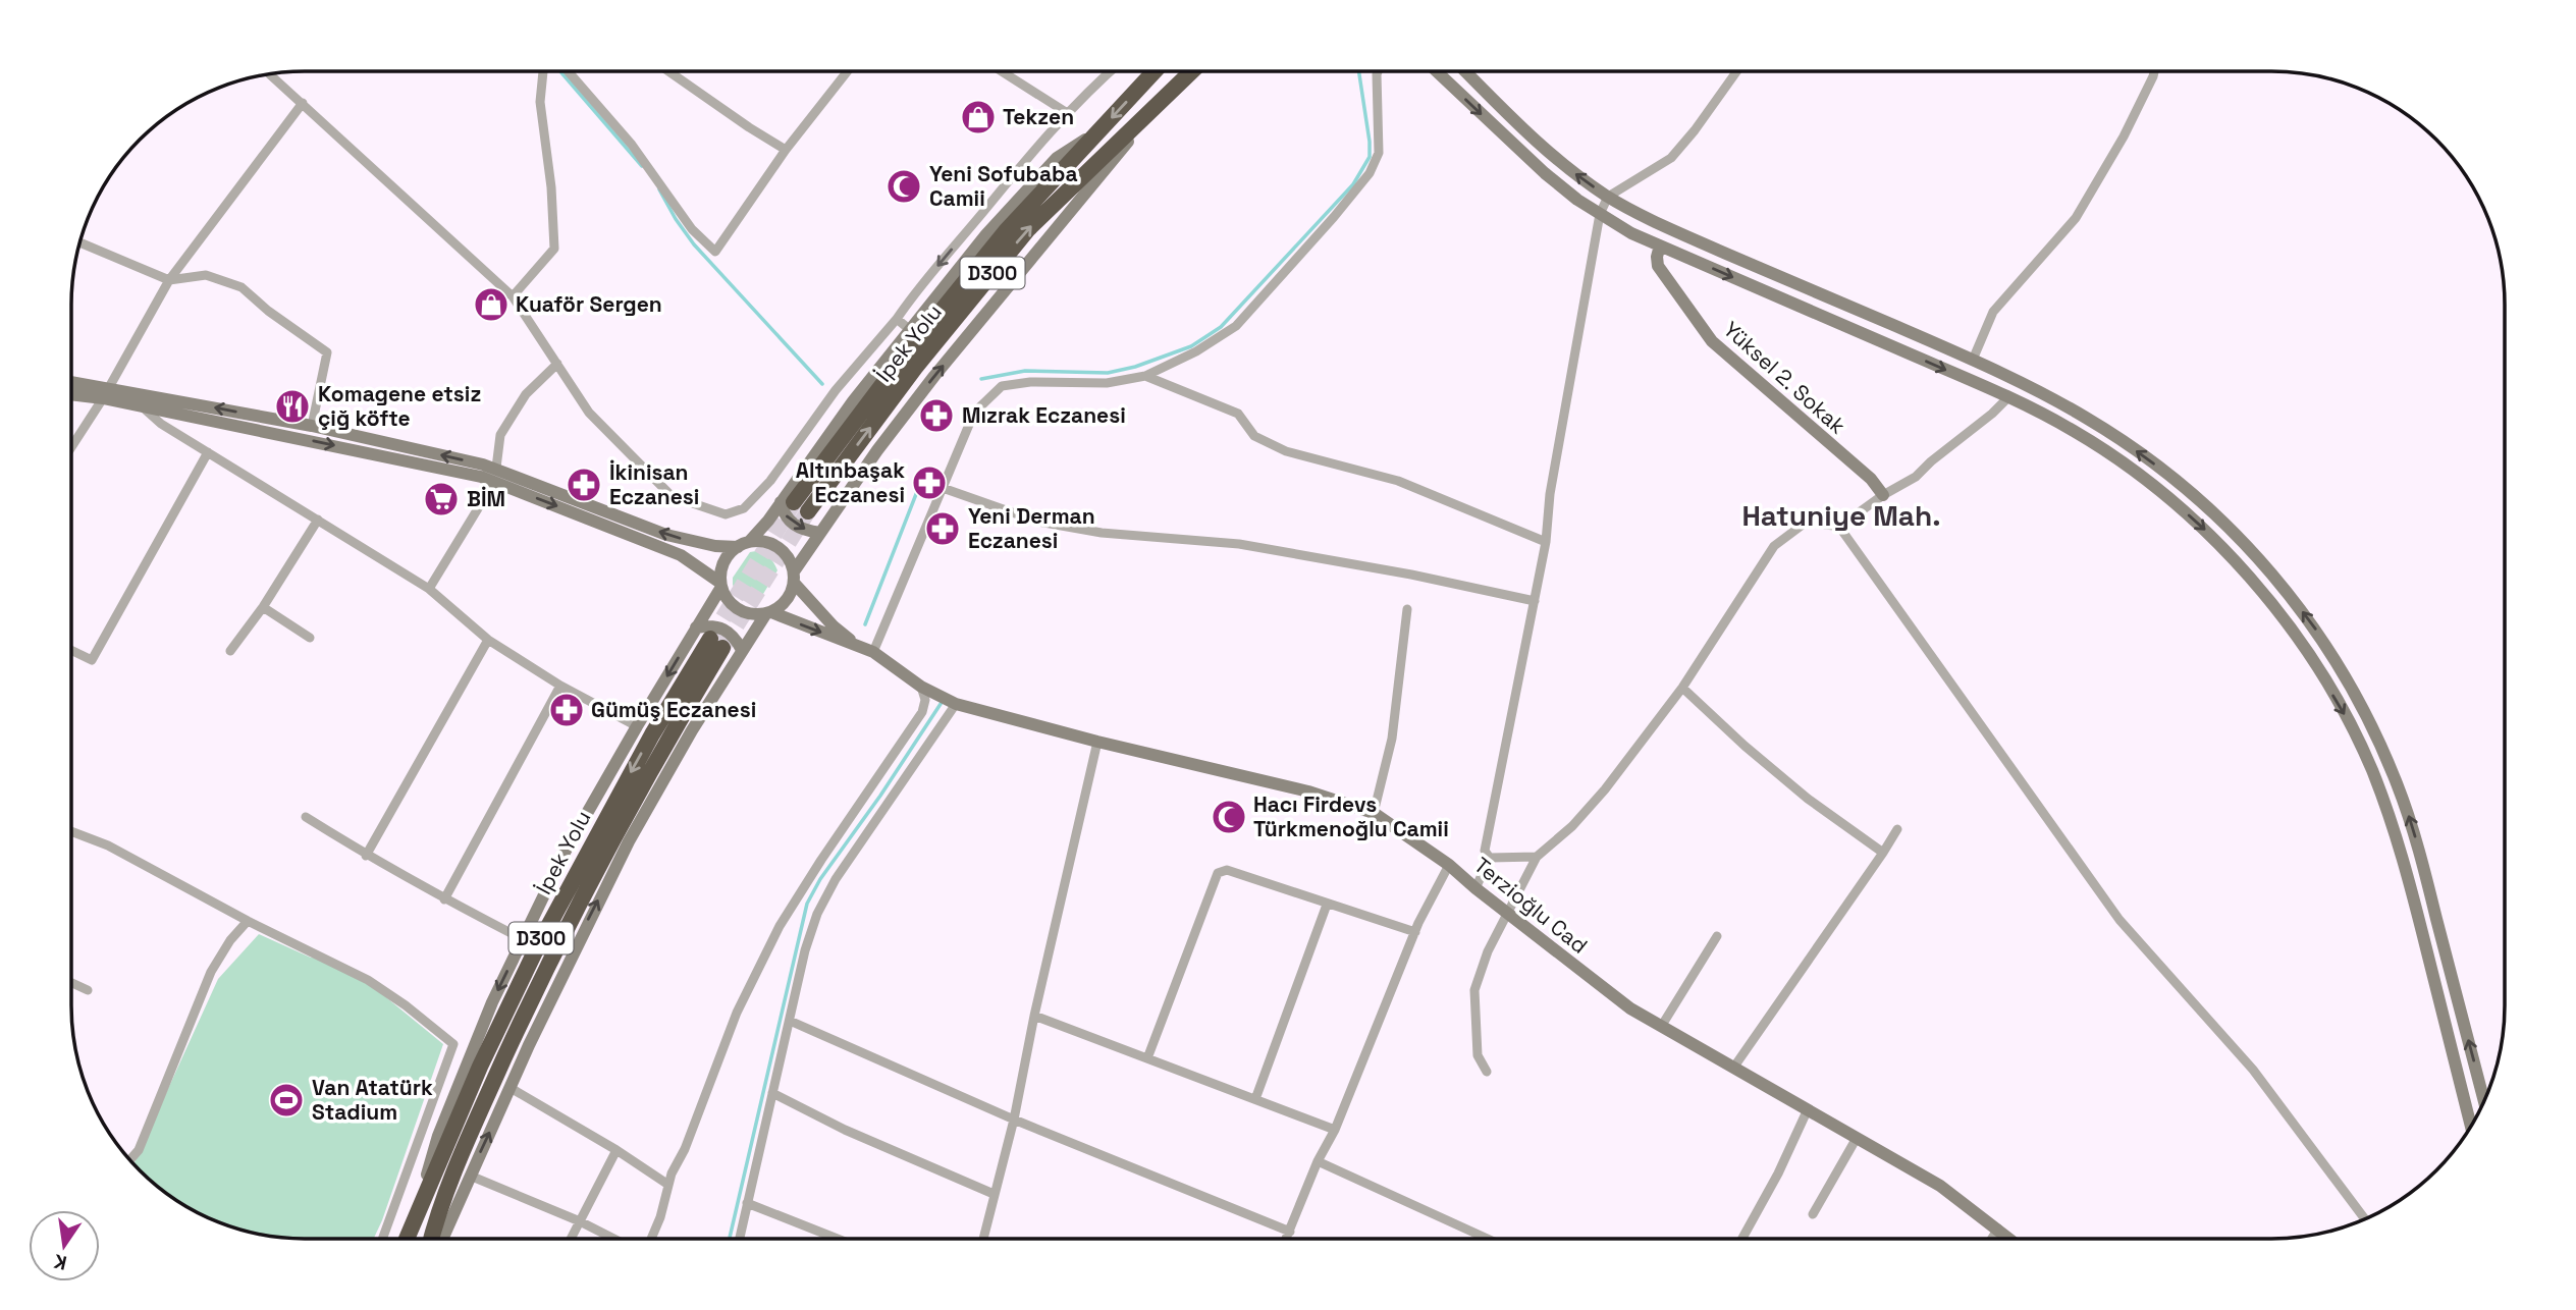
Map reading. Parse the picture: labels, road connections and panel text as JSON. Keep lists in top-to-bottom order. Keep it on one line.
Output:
{"streets":{"highway":["D300","İpek Yolu"],"street":["Yüksel 2. Sokak","Terzioğlu Cad"]},"districts":["Hatuniye Mah."],"places":{"shop":["Tekzen","Kuaför Sergen"],"mosque":["Yeni Sofubaba Camii","Hacı Firdevs Türkmenoğlu Camii"],"restaurant":["Komagene etsiz çiğ köfte"],"pharmacy":["Mızrak Eczanesi","Altınbaşak Eczanesi","İkinisan Eczanesi","Yeni Derman Eczanesi","Gümüş Eczanesi"],"supermarket":["BİM"],"sports":["Van Atatürk Stadium"]},"north":"bottom"}
